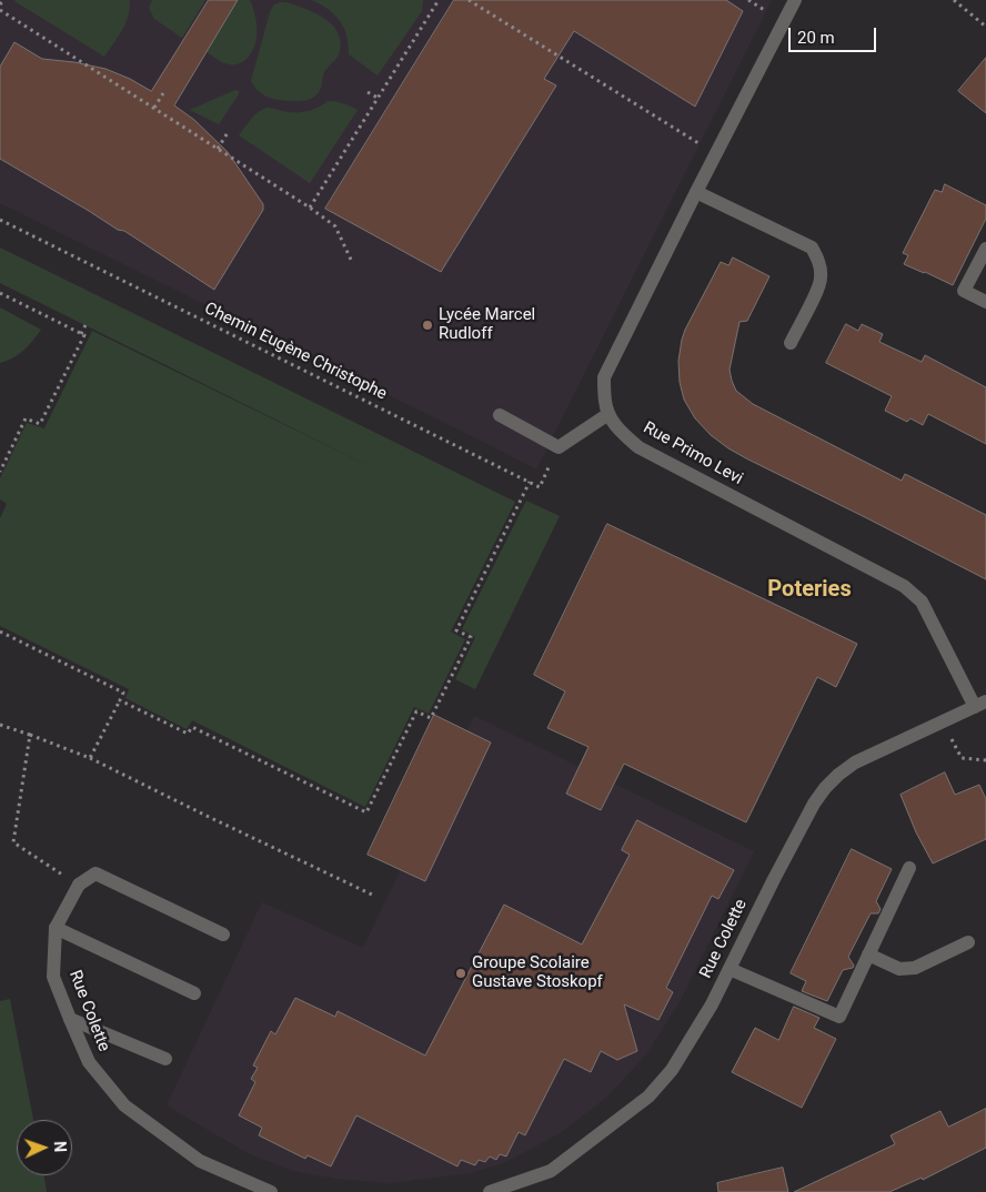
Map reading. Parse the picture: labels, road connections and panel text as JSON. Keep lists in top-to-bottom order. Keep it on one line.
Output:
{"streets":{"street":["Rue Primo Levi","Rue Colette"],"path":["Chemin Eugène Christophe"]},"crossings":[["Rue Primo Levi","Rue Colette"]],"districts":["Poteries"],"places":["Lycée Marcel Rudloff","Groupe Scolaire Gustave Stoskopf"],"scale_bar":"20 m","north":"right"}
